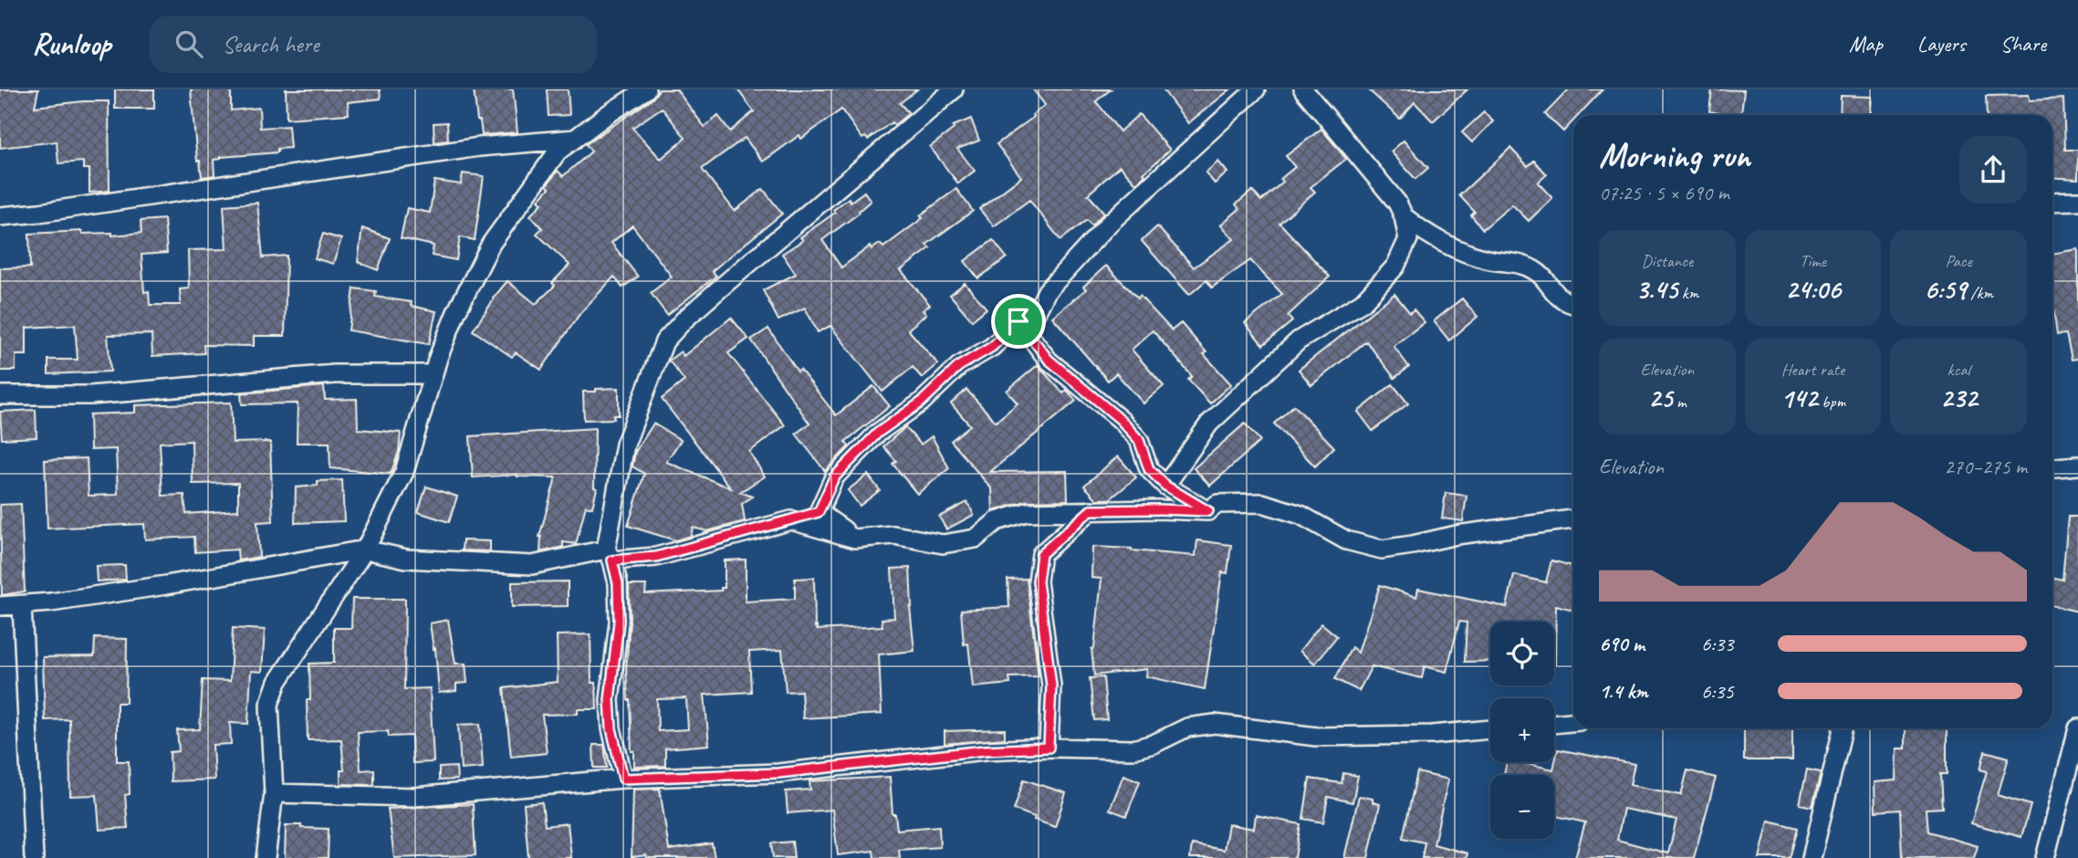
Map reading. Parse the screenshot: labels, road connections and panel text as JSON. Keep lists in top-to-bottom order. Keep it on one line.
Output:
{"page":{"header":"Runloop","search":"Search here","nav":["Map","Layers","Share"],"heading":["Morning run","07:25 · 5 × 690 m"],"stats":[["Distance","3.45 km"],["Time","24:06"],["Pace","6:59 /km"],["Elevation","25 m"],["Heart rate","142 bpm"],["kcal","232"]],"chart":["Elevation","270–275 m"],"list":[{"name":"690 m","note":"6:33"},{"name":"1.4 km","note":"6:35"}],"map_buttons":["+","−"]}}
